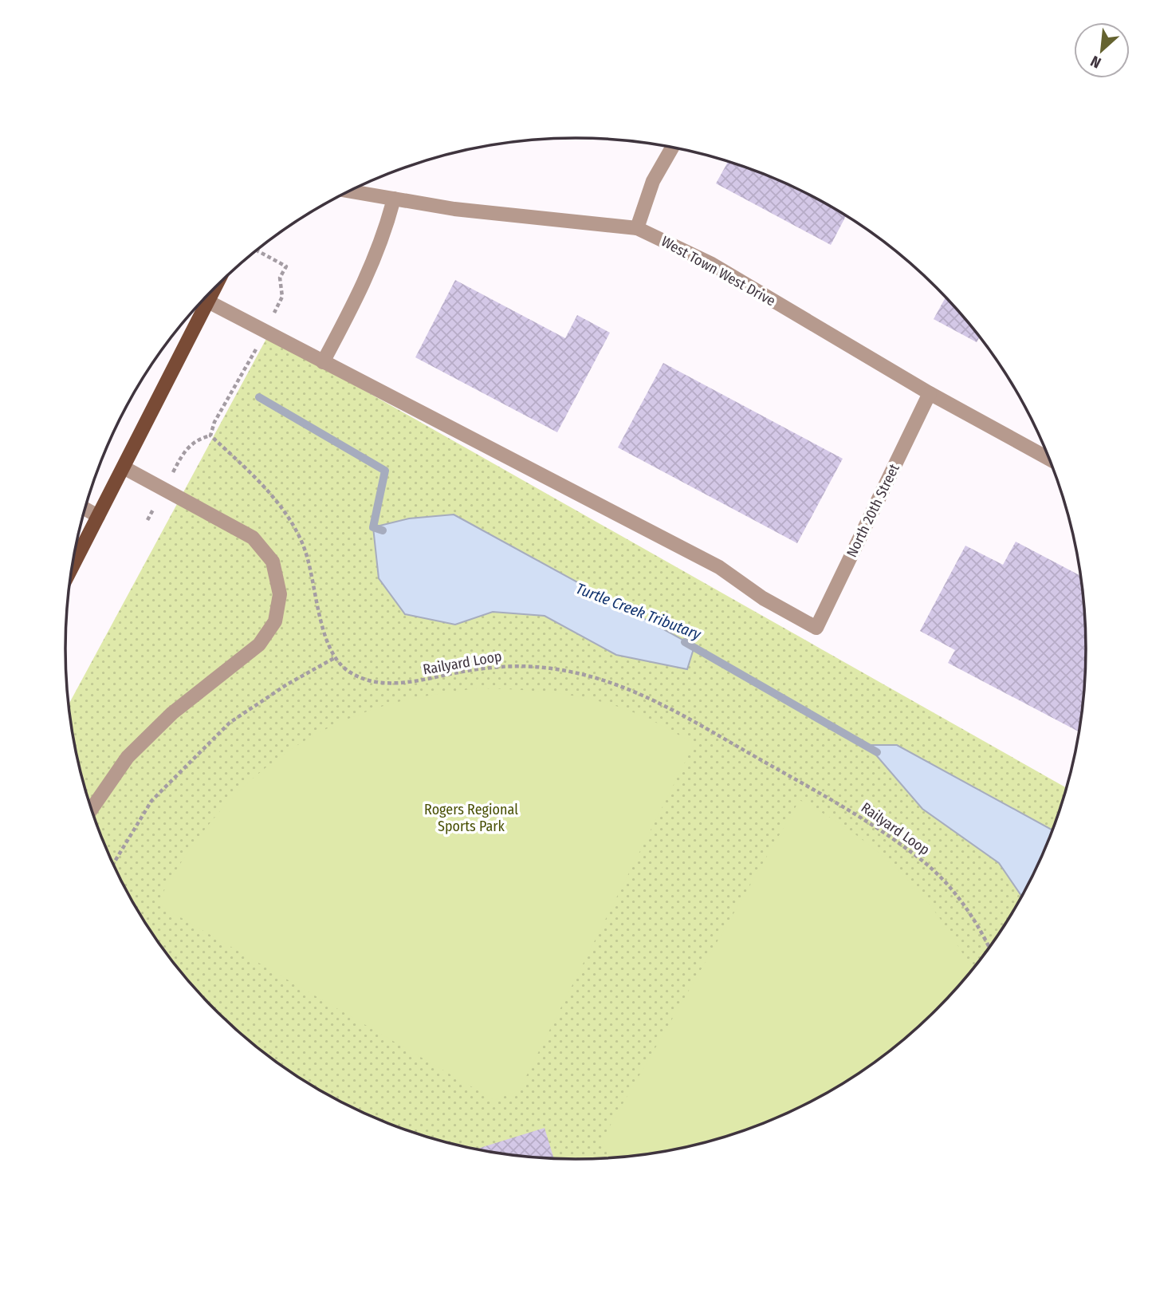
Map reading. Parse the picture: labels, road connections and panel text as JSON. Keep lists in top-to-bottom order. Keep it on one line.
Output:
{"streets":{"street":["West Town West Drive","North 20th Street"],"path":["Railyard Loop"]},"crossings":[["West Town West Drive","North 20th Street"]],"water":["Turtle Creek Tributary"],"parks":["Rogers Regional Sports Park"],"north":"bottom left"}
